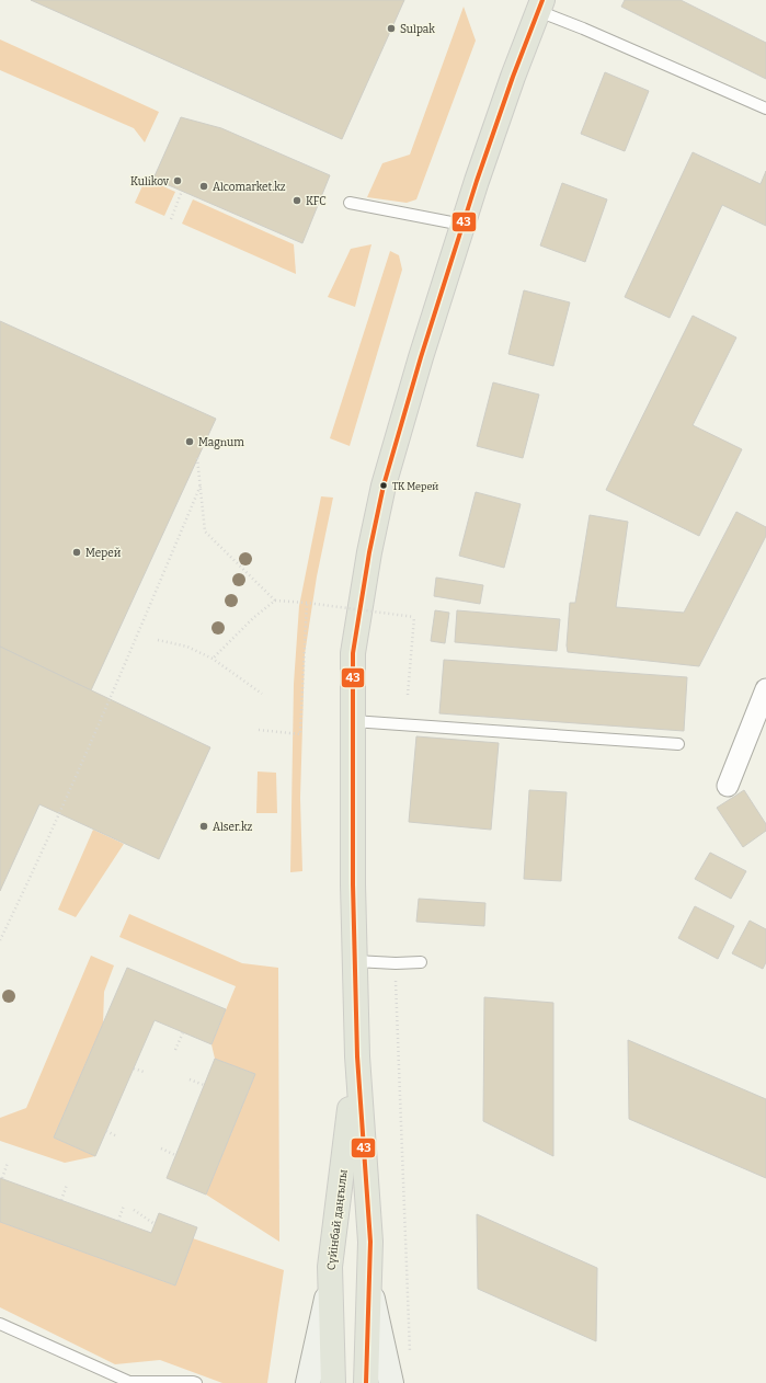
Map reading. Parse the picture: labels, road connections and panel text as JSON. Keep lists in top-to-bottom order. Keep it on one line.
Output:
{"streets":{"main road":["Сүйінбай даңғылы"]},"places":["Sulpak","Kulikov","Alcomarket.kz","KFC","Magnum","ТК Мерей","Мерей","Alser.kz"],"lines":["transit line 43"]}
